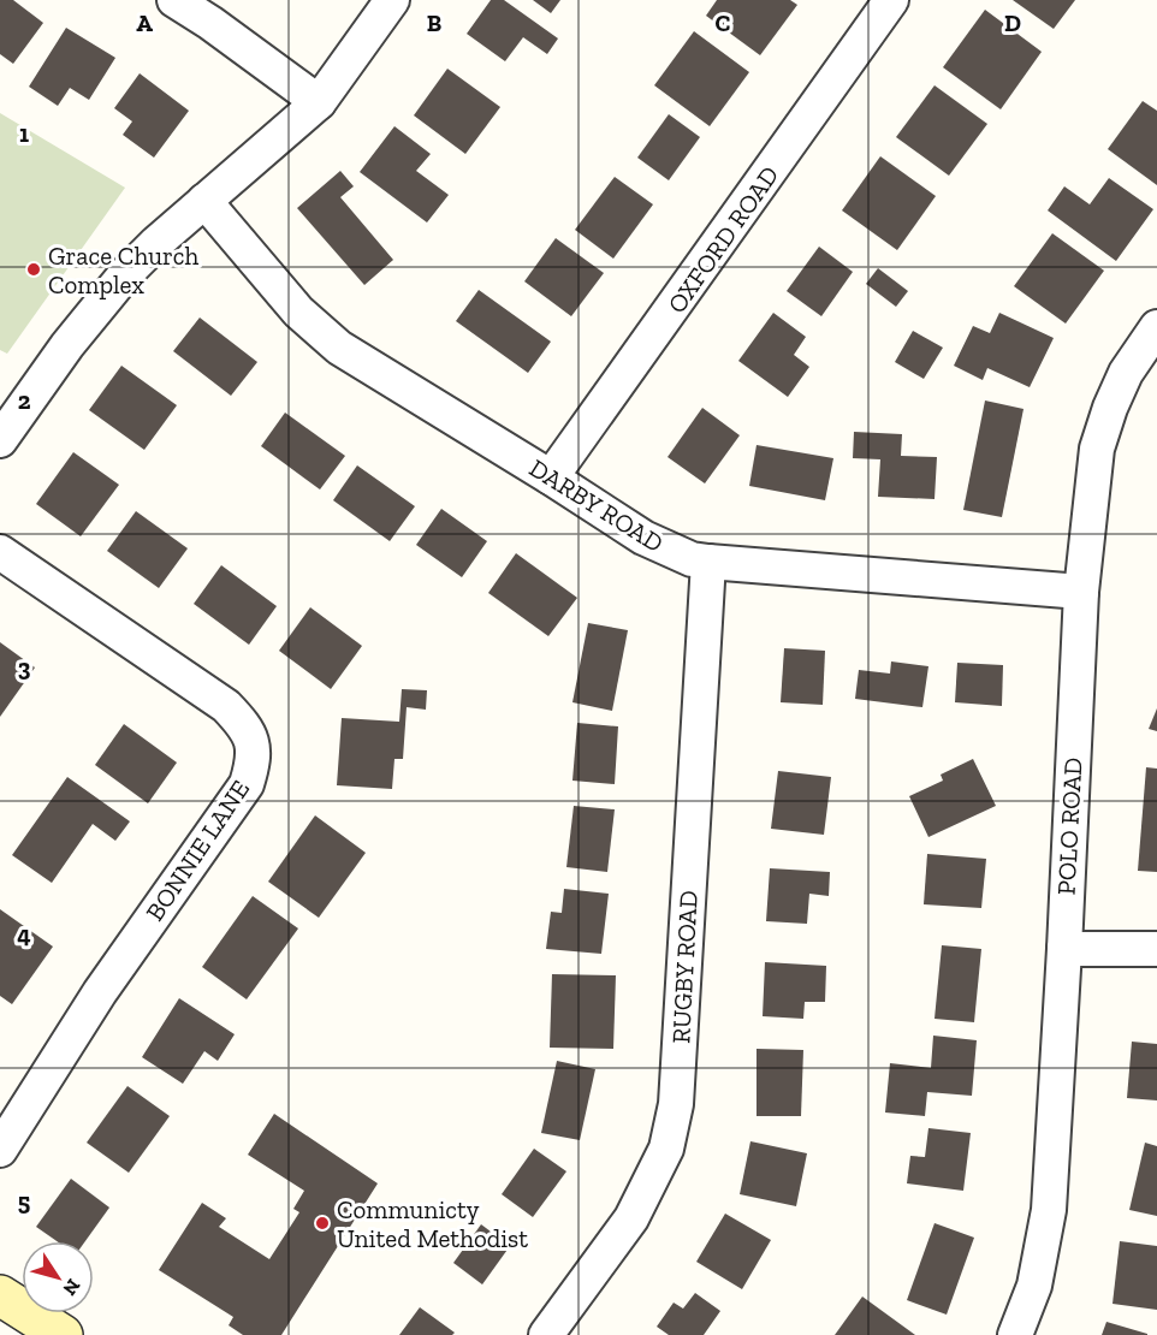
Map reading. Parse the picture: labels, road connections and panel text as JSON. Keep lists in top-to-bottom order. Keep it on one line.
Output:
{"streets":{"street":["OXFORD ROAD","DARBY ROAD","POLO ROAD","BONNIE LANE","RUGBY ROAD"]},"crossings":[["OXFORD ROAD","DARBY ROAD"],["DARBY ROAD","POLO ROAD"],["DARBY ROAD","RUGBY ROAD"]],"places":["Grace Church Complex","Communicty United Methodist"],"north":"bottom right","grid":{"columns":["A","B","C","D"],"rows":["1","2","3","4","5"]}}
